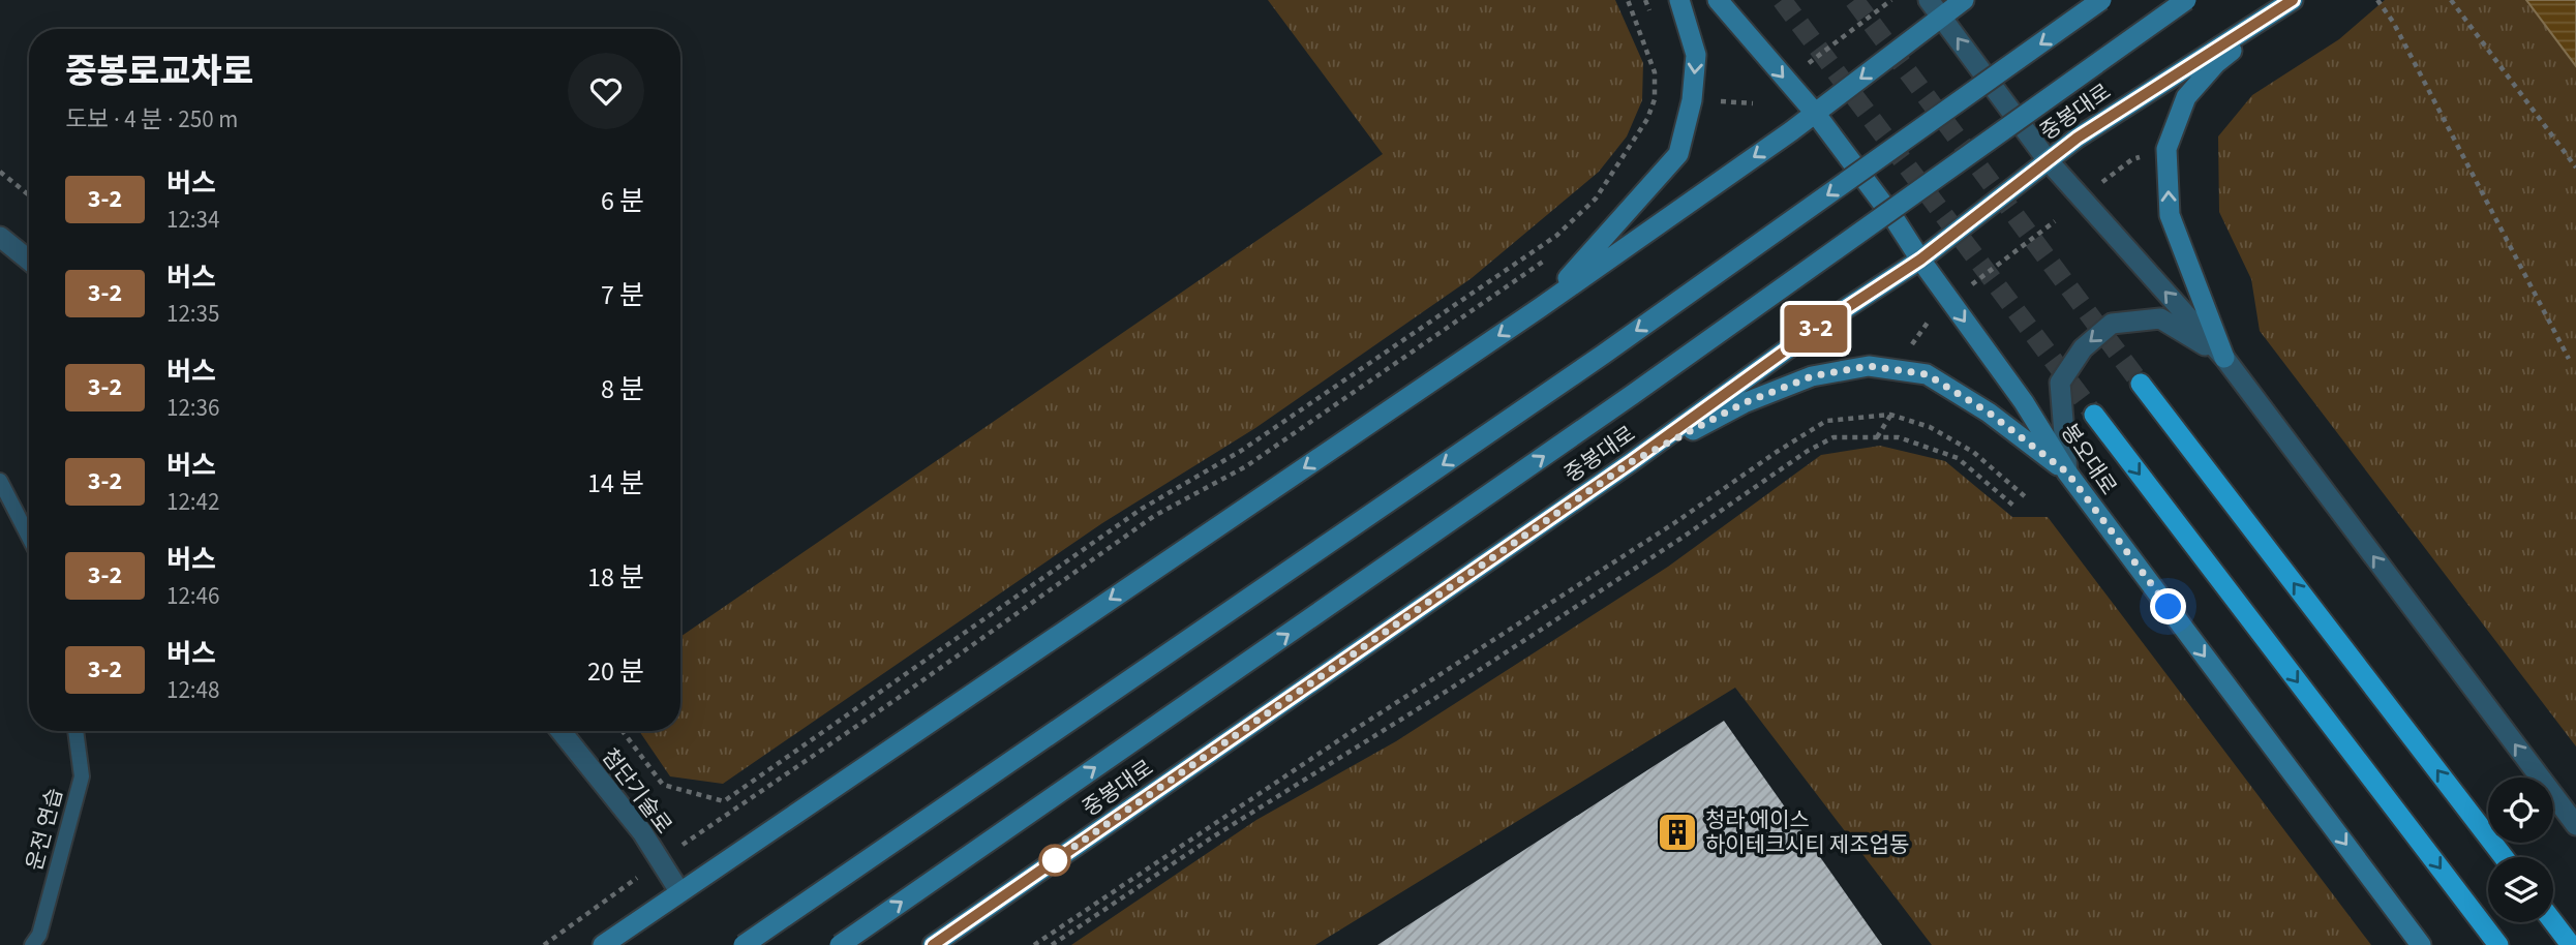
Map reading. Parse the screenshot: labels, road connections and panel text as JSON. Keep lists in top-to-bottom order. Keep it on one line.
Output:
{"streets":{"highway":["봉오대로"],"main road":["중봉대로"],"street":["첨단기술로"],"lane":["운전 연습"]},"crossings":[["중봉대로","봉오대로"]],"one_way":["봉오대로"],"places":{"building":["청라 에이스 하이테크시티 제조업동"]},"lines":["bus line 3-2"],"page":{"on_map":"3-2","heading":["중봉로교차로","도보 · 4 분 · 250 m"],"list":[{"mark":"3-2","name":"버스","note":"12:34","value":"6 분"},{"mark":"3-2","name":"버스","note":"12:35","value":"7 분"},{"mark":"3-2","name":"버스","note":"12:36","value":"8 분"},{"mark":"3-2","name":"버스","note":"12:42","value":"14 분"},{"mark":"3-2","name":"버스","note":"12:46","value":"18 분"},{"mark":"3-2","name":"버스","note":"12:48","value":"20 분"}]}}
